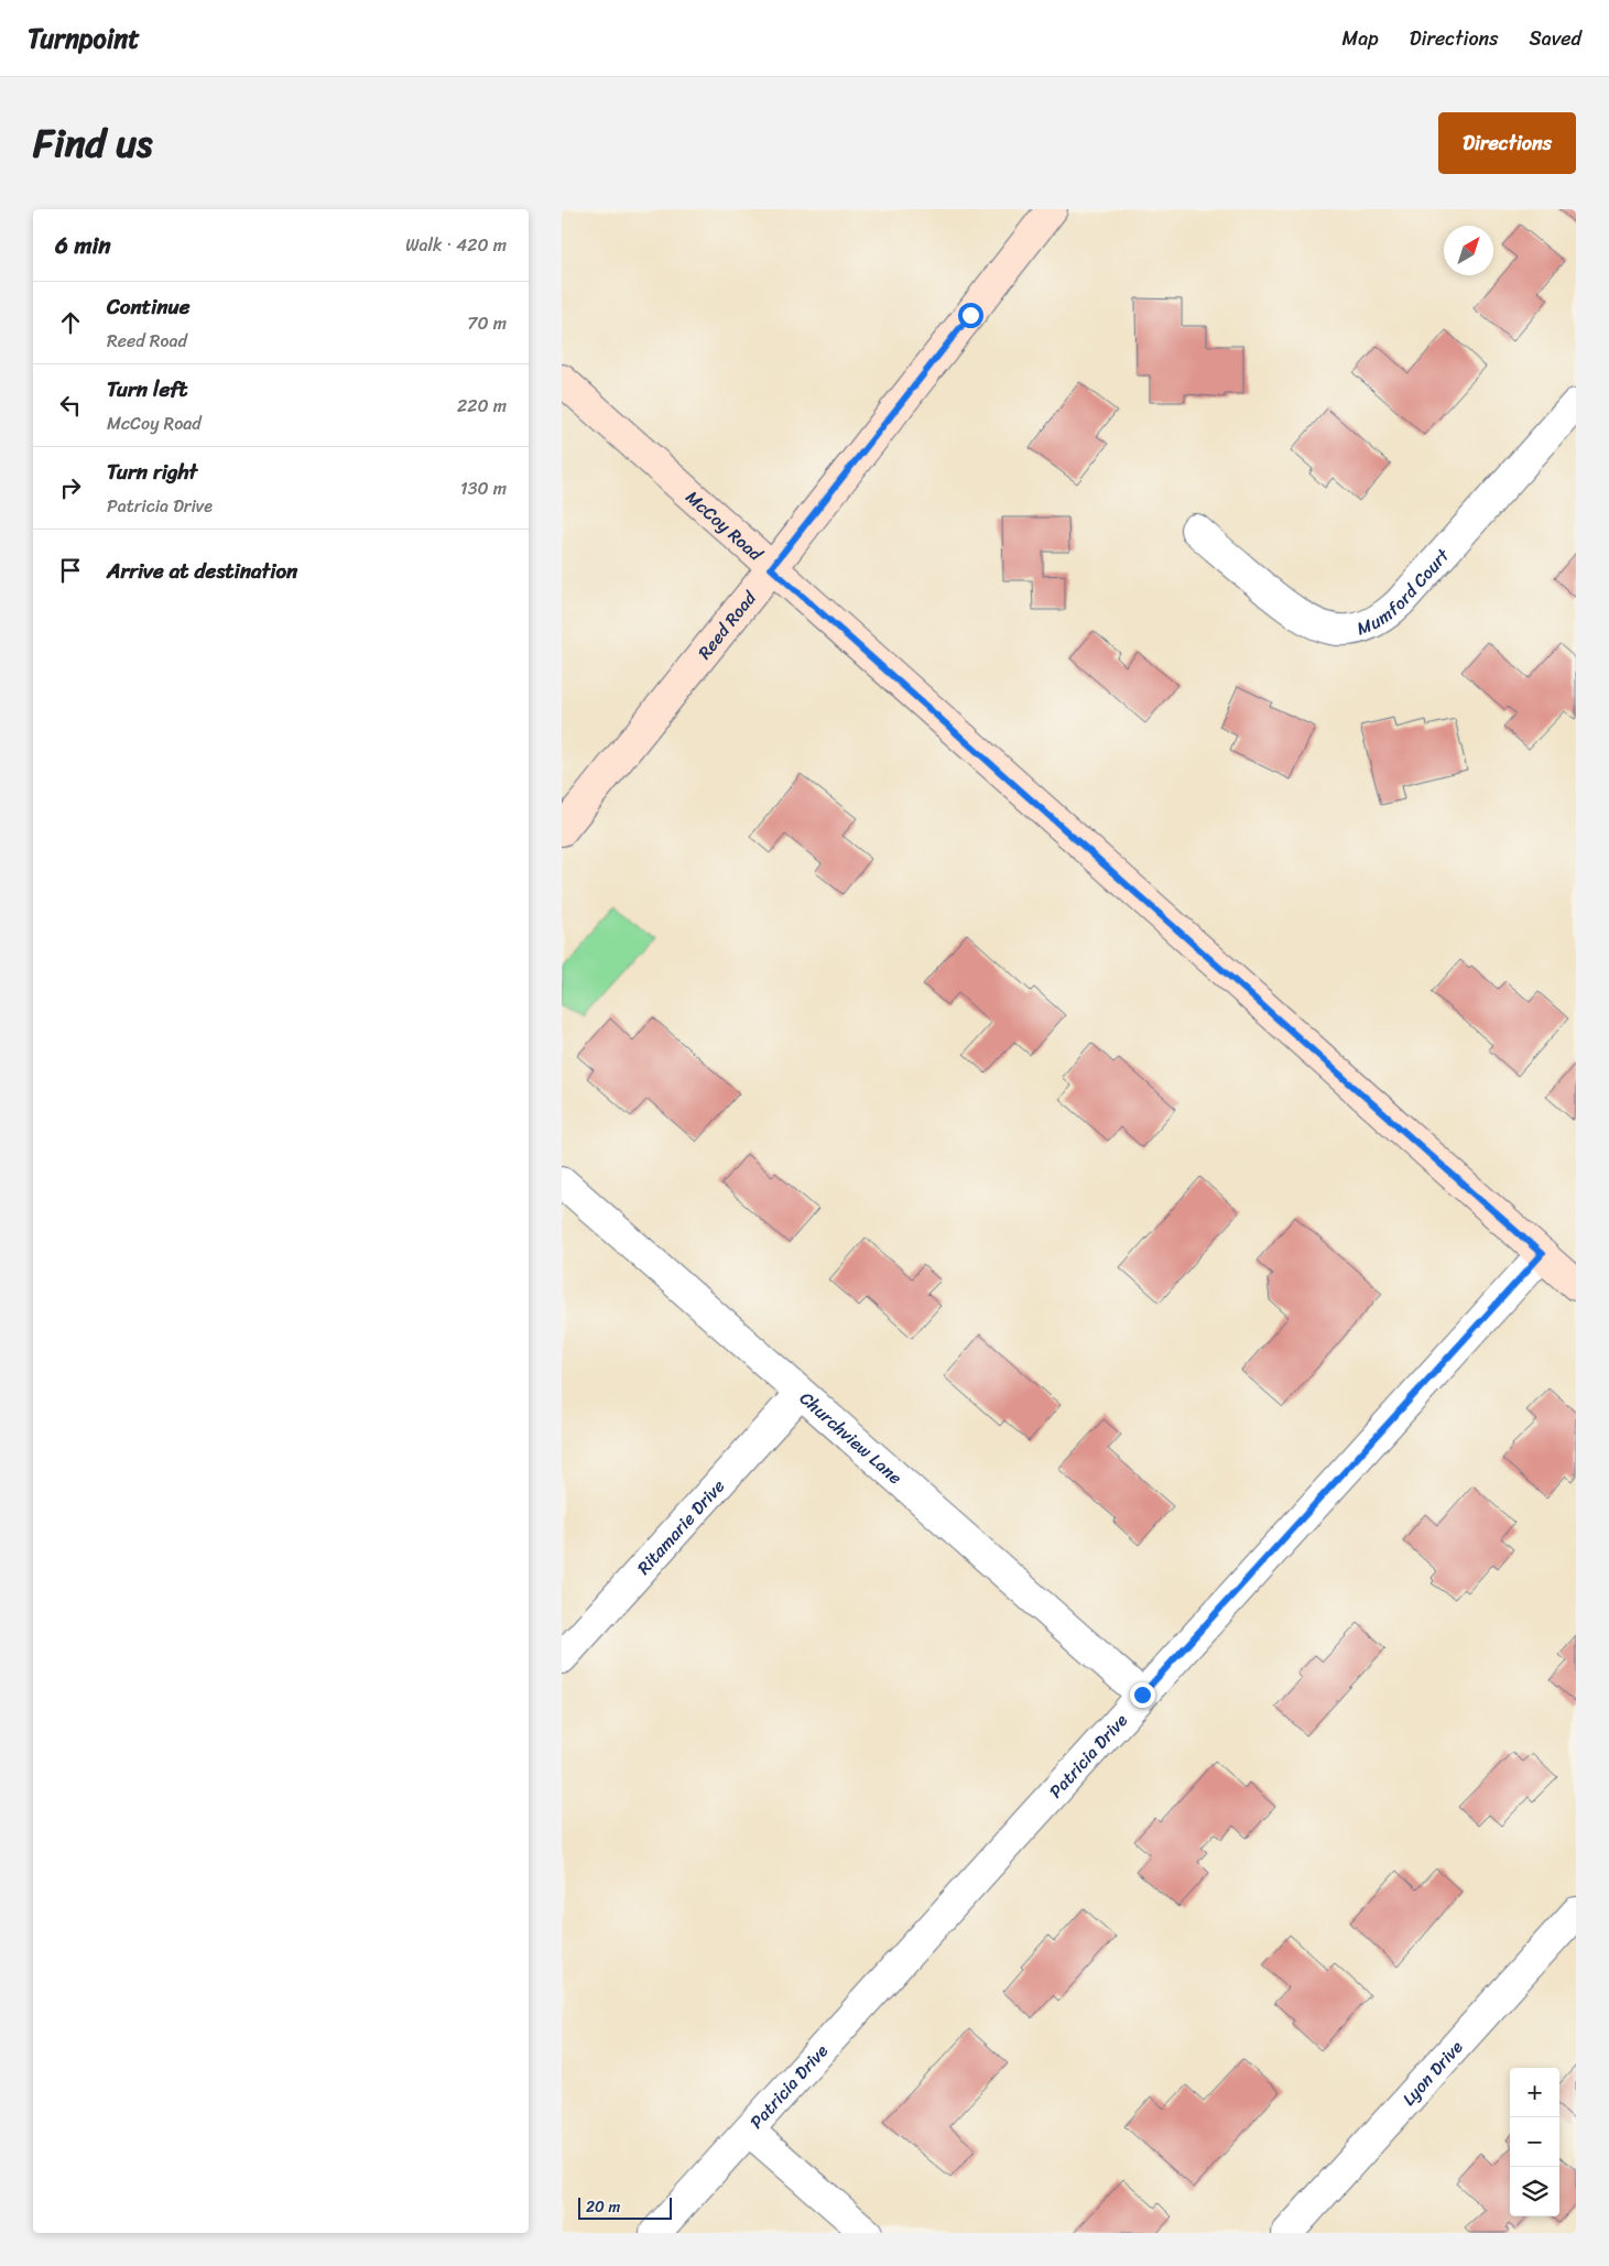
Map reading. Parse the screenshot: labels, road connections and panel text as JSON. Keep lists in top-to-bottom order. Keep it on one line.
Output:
{"streets":{"main road":["McCoy Road","Reed Road"],"street":["Mumford Court","Churchview Lane","Ritamarie Drive","Patricia Drive","Lyon Drive"]},"crossings":[["McCoy Road","Reed Road"],["McCoy Road","Patricia Drive"],["Churchview Lane","Ritamarie Drive"],["Churchview Lane","Patricia Drive"]],"scale_bar":"20 m","north":"top right","page":{"header":"Turnpoint","nav":["Map","Directions","Saved"],"title":"Find us","buttons":"Directions","heading":["6 min","Walk · 420 m"],"list":[["Continue","Reed Road","70 m"],["Turn left","McCoy Road","220 m"],["Turn right","Patricia Drive","130 m"],"Arrive at destination"],"map_buttons":["+","−"],"scale":"20 m"}}
